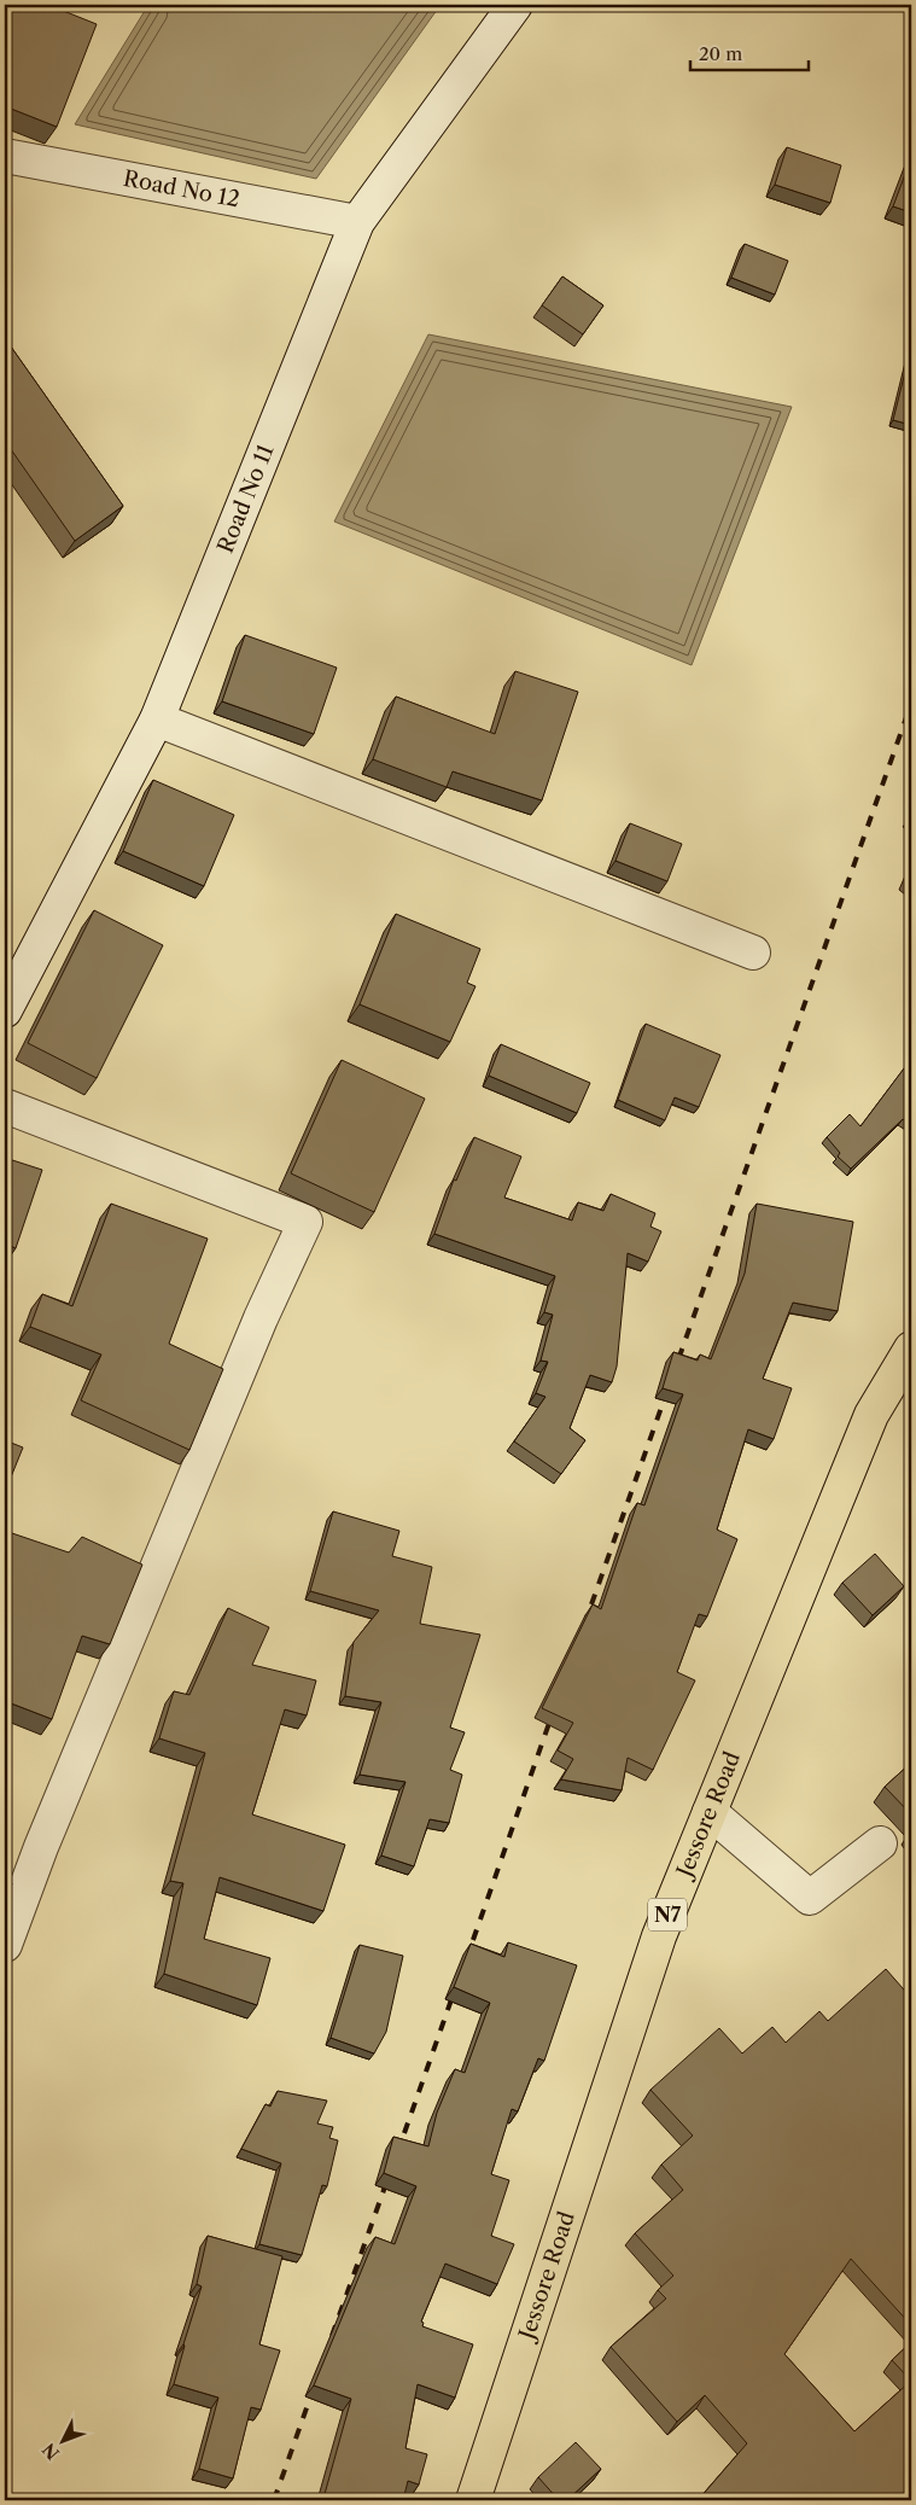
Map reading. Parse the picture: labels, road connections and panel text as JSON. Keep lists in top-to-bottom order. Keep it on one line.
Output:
{"streets":{"highway":["Jessore Road","N7"],"street":["Road No 12","Road No 11"]},"crossings":[["Road No 12","Road No 11"]],"scale_bar":"20 m","north":"bottom left"}
